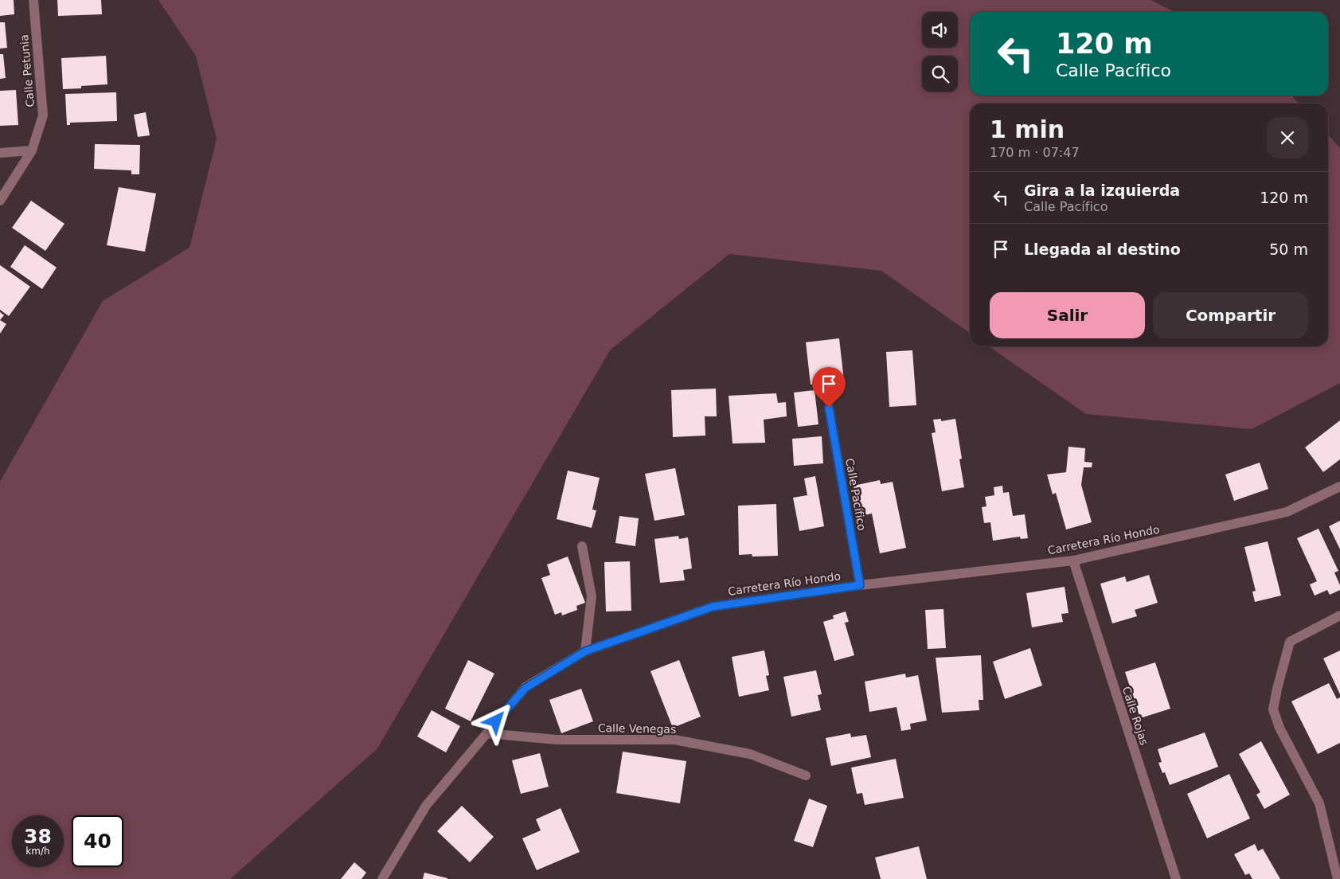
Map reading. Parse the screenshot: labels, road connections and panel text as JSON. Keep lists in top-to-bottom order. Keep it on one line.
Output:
{"streets":{"street":["Calle Petunia","Calle Pacífico","Carretera Río Hondo","Calle Rojas","Calle Venegas"]},"crossings":[["Calle Pacífico","Carretera Río Hondo"],["Carretera Río Hondo","Calle Rojas"],["Carretera Río Hondo","Calle Venegas"]],"page":{"turn":["120 m","Calle Pacífico"],"heading":["1 min","170 m · 07:47"],"list":[{"name":"Gira a la izquierda","note":"Calle Pacífico","value":"120 m"},{"name":"Llegada al destino","value":"50 m"}],"buttons":["Salir","Compartir"],"speed":"38 km/h","limit":"40"}}
